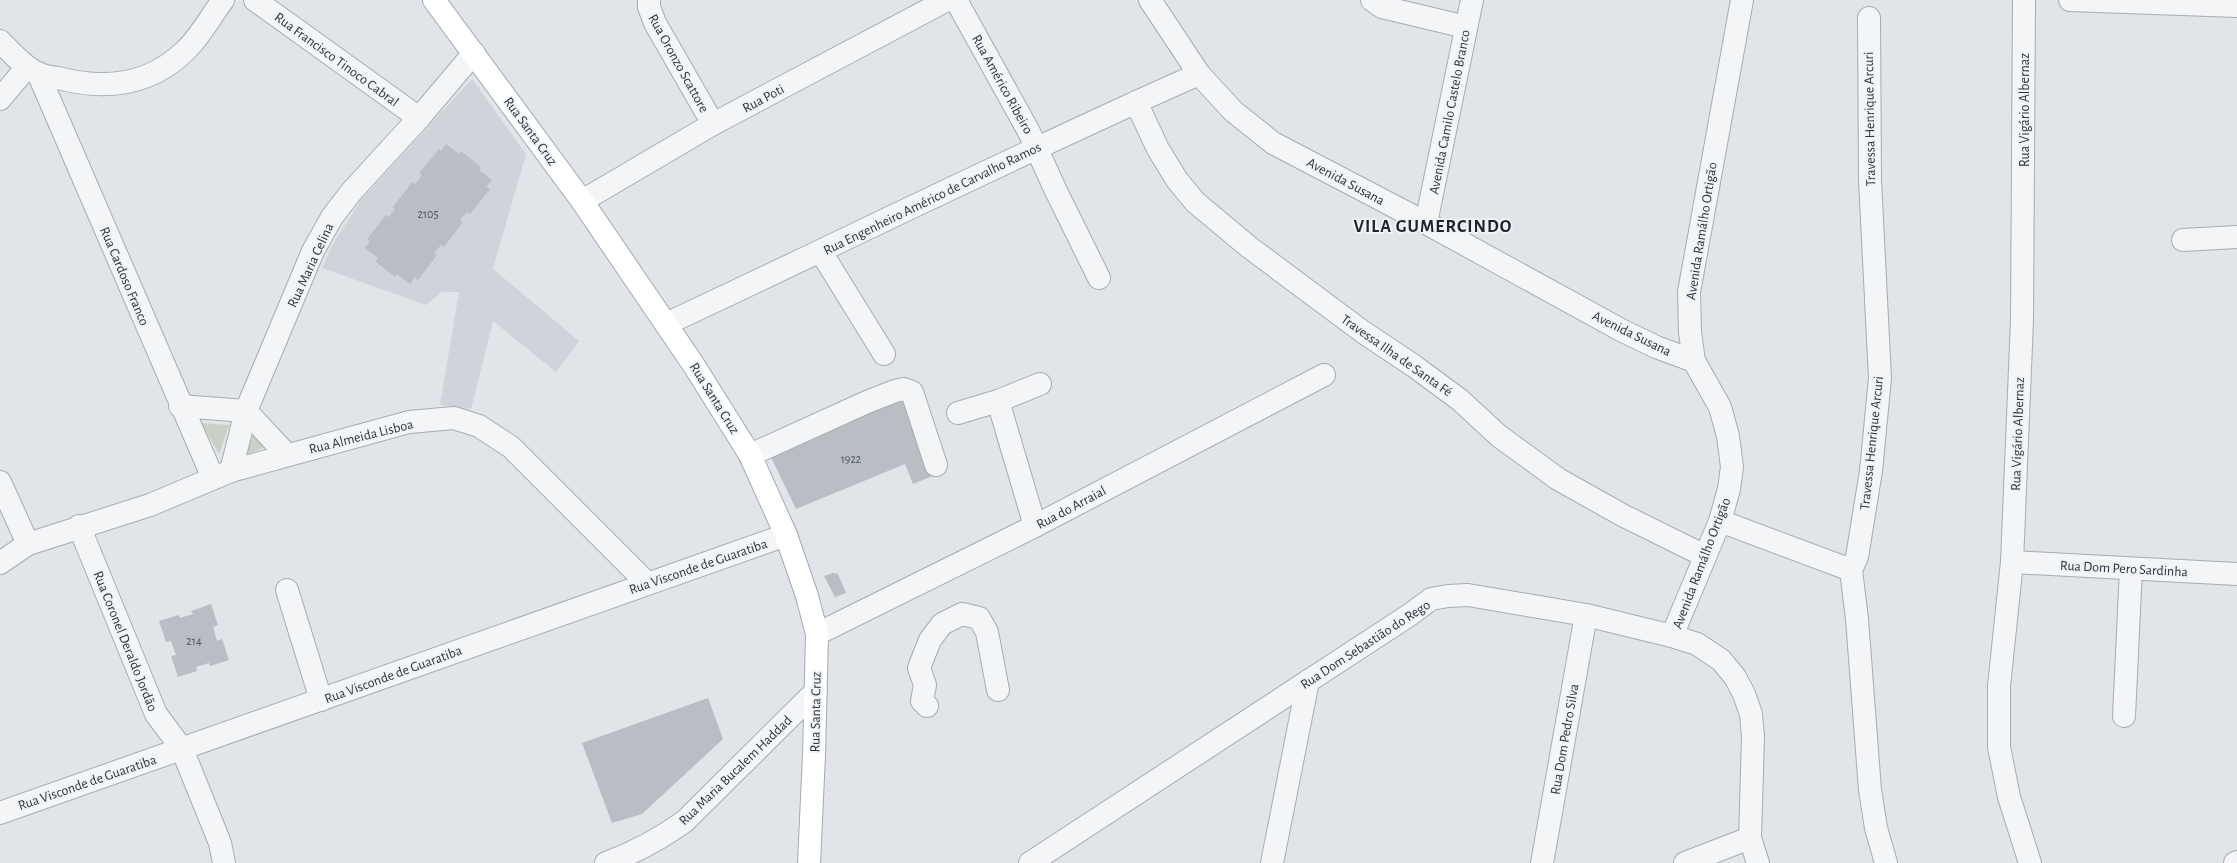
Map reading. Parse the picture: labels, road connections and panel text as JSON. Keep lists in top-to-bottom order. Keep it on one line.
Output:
{"streets":{"main road":["Rua Santa Cruz"],"street":["Rua Francisco Tinoco Cabral","Rua Oronzo Scattore","Rua Américo Ribeiro","Rua Poti","Rua Vigário Albernaz","Avenida Camilo Castelo Branco","Travessa Henrique Arcuri","Avenida Susana","Rua Engenheiro Américo de Carvalho Ramos","Avenida Ramálho Ortigão","Rua Maria Celina","Rua Cardoso Franco","Travessa Ilha de Santa Fé","Rua Almeida Lisboa","Rua do Arraial","Rua Visconde de Guaratiba","Rua Dom Pero Sardinha","Rua Coronel Deraldo Jordão","Rua Dom Sebastião do Rego","Rua Dom Pedro Silva","Rua Maria Bucalem Haddad"]},"crossings":[["Rua Francisco Tinoco Cabral","Rua Maria Celina"],["Rua Oronzo Scattore","Rua Poti"],["Rua Américo Ribeiro","Rua Engenheiro Américo de Carvalho Ramos"],["Rua Poti","Rua Santa Cruz"],["Rua Vigário Albernaz","Rua Dom Pero Sardinha"],["Avenida Camilo Castelo Branco","Avenida Susana"],["Rua Santa Cruz","Rua Engenheiro Américo de Carvalho Ramos"],["Rua Santa Cruz","Rua Maria Celina"],["Rua Santa Cruz","Rua do Arraial"],["Rua Santa Cruz","Rua Visconde de Guaratiba"],["Rua Santa Cruz","Rua Maria Bucalem Haddad"],["Avenida Susana","Rua Engenheiro Américo de Carvalho Ramos"],["Avenida Susana","Avenida Ramálho Ortigão"],["Rua Engenheiro Américo de Carvalho Ramos","Travessa Ilha de Santa Fé"],["Avenida Ramálho Ortigão","Travessa Ilha de Santa Fé"],["Avenida Ramálho Ortigão","Rua Dom Sebastião do Rego"],["Rua Maria Celina","Rua Cardoso Franco"],["Rua Maria Celina","Rua Almeida Lisboa"],["Rua Cardoso Franco","Rua Almeida Lisboa"],["Rua Almeida Lisboa","Rua Visconde de Guaratiba"],["Rua Almeida Lisboa","Rua Coronel Deraldo Jordão"],["Rua Visconde de Guaratiba","Rua Coronel Deraldo Jordão"],["Rua Dom Sebastião do Rego","Rua Dom Pedro Silva"]],"districts":["VILA GUMERCINDO"],"house_numbers":["2105","1922","214"]}
